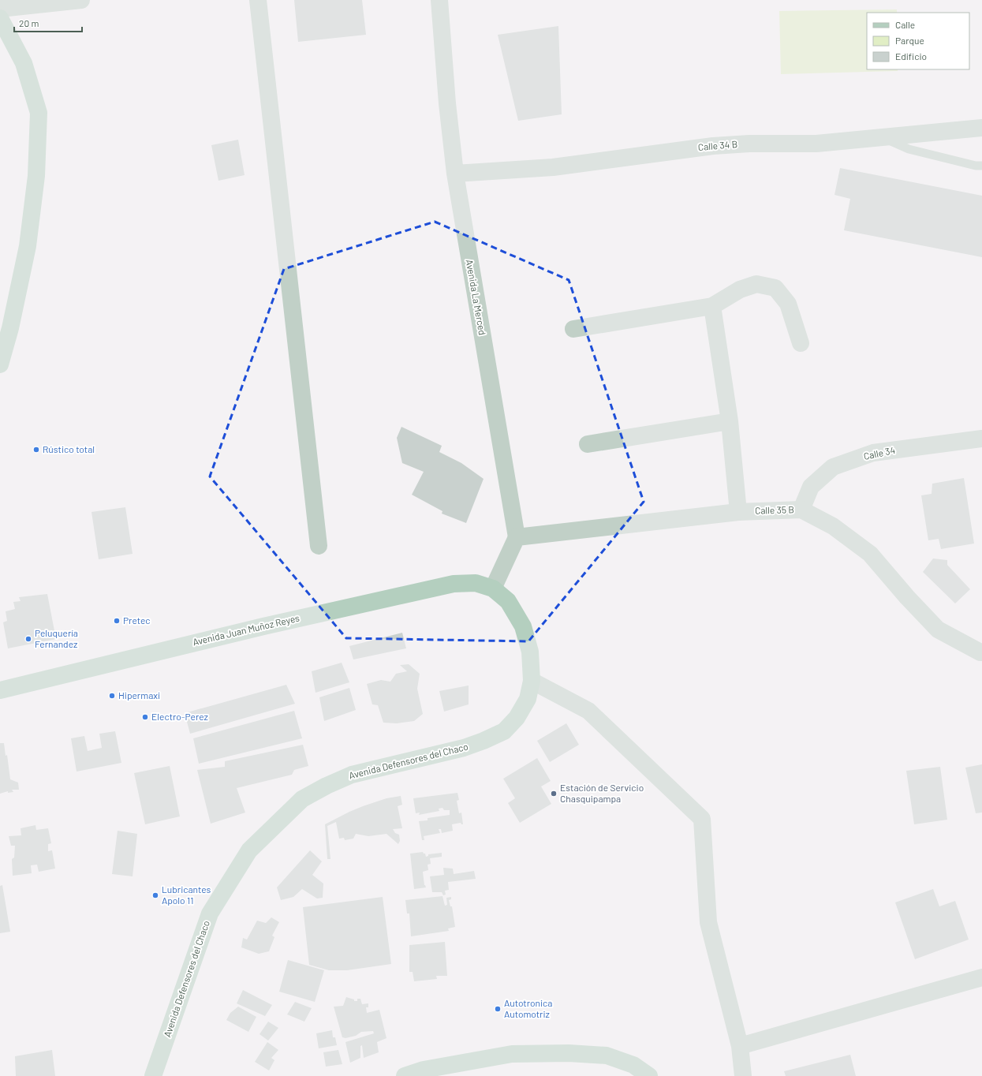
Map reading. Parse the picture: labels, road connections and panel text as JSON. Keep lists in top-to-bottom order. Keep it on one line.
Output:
{"streets":{"main road":["Avenida Juan Muñoz Reyes","Avenida Defensores del Chaco"],"street":["Calle 34 B","Avenida La Merced","Calle 34","Calle 35 B"]},"crossings":[["Calle 34 B","Avenida La Merced"],["Avenida La Merced","Calle 35 B"],["Calle 34","Calle 35 B"],["Avenida Juan Muñoz Reyes","Avenida Defensores del Chaco"]],"places":["Rústico total","Pretec","Peluquería Fernandez","Hipermaxi","Electro-Perez","Estación de Servicio Chasquipampa","Lubricantes Apolo 11","Autotronica Automotriz"],"legend":["Calle","Parque","Edificio"],"scale_bar":"20 m"}
